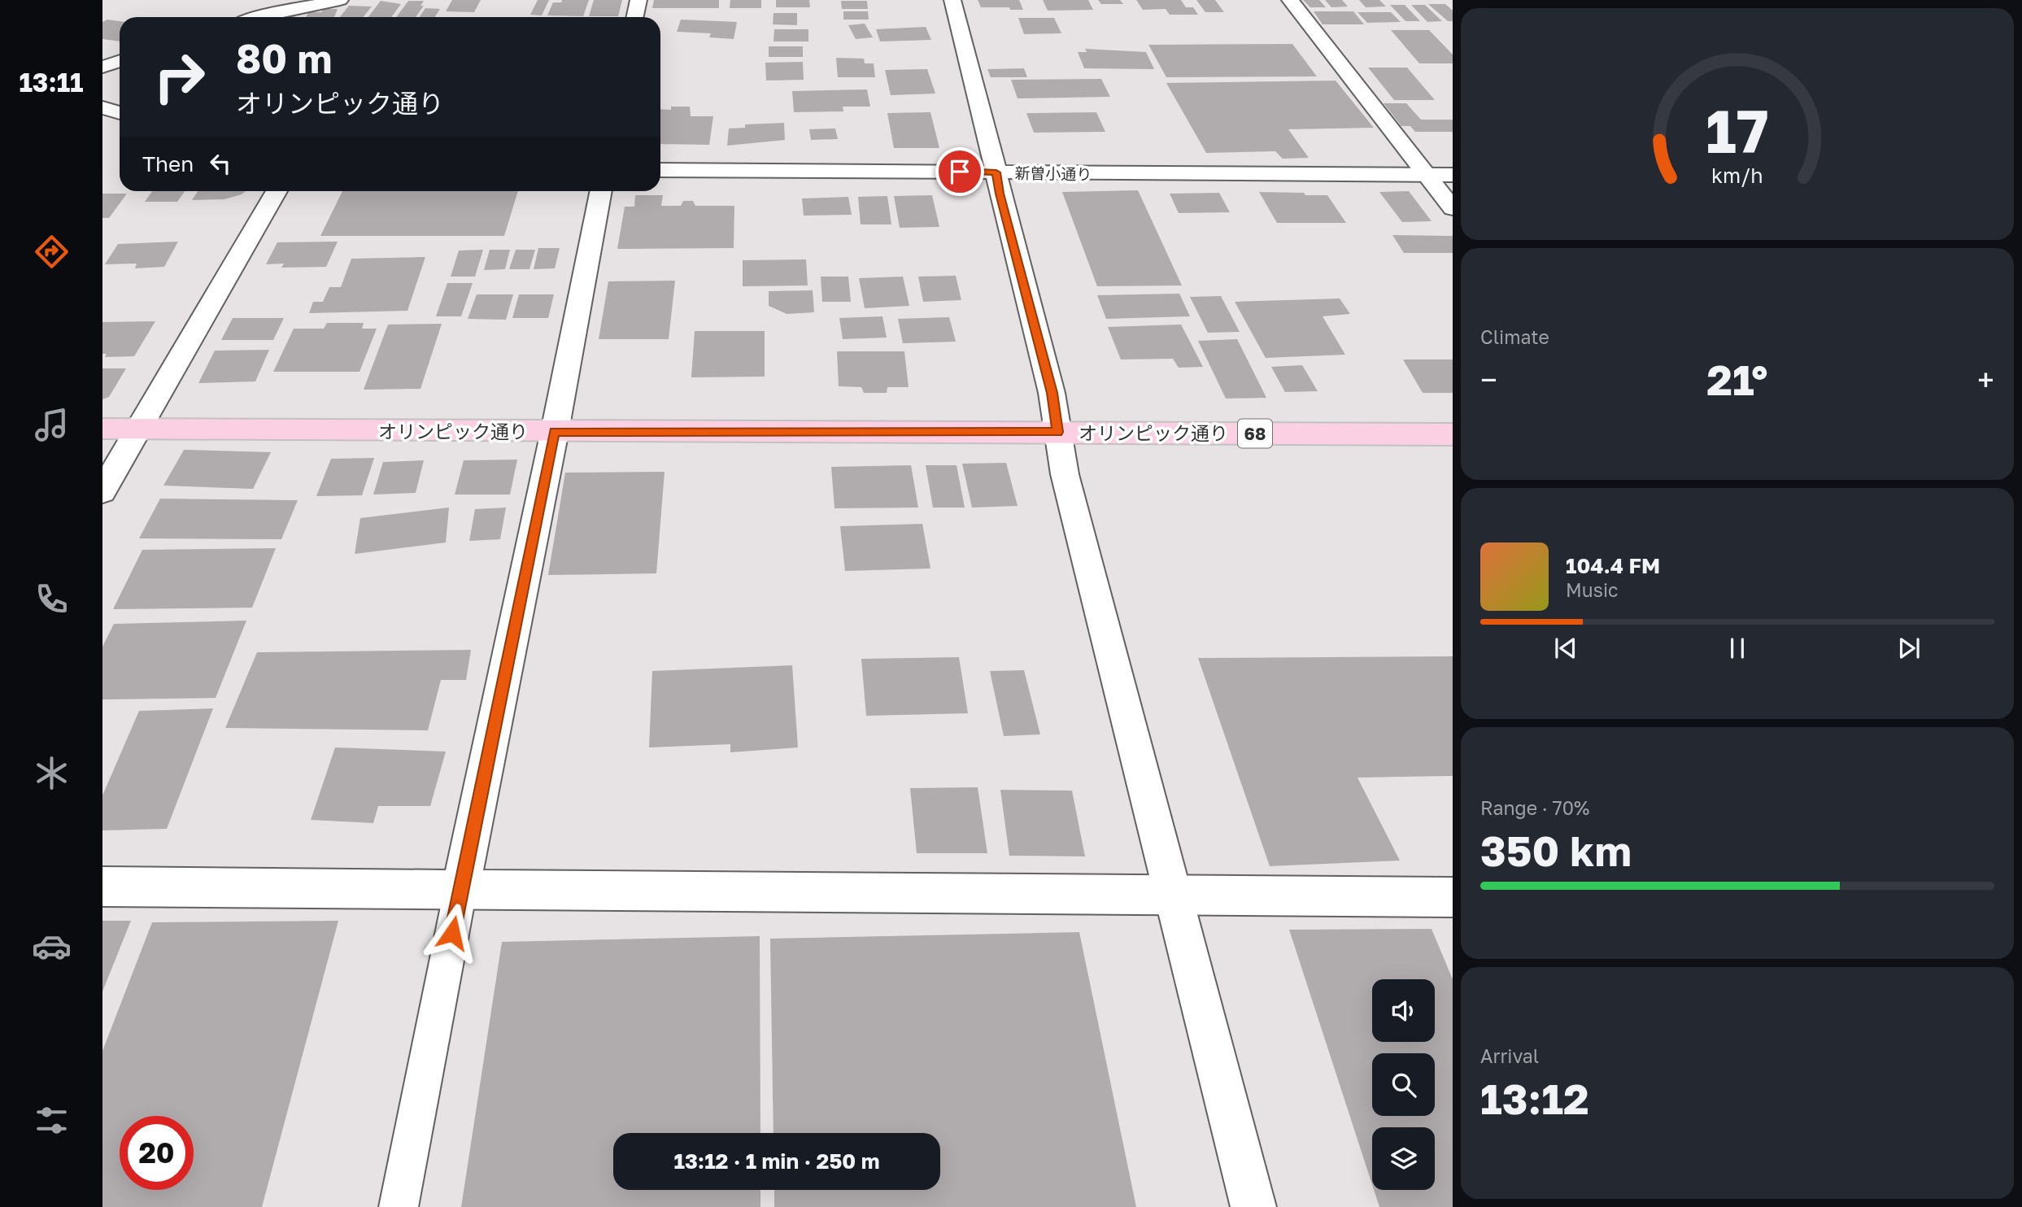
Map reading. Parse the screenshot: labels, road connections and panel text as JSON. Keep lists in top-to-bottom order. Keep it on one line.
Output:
{"streets":{"main road":["オリンピック通り","68"],"street":["新曽小通り"]},"page":{"tabs":"13:11","turn":["80 m","オリンピック通り"],"then":"Then","tile":["Climate",["Range · 70%","350 km"],["Arrival","13:12"]],"heat":["−","21°","+"],"song":["104.4 FM","Music"],"limit":"20","trip":"13:12 · 1 min · 250 m","gauge":["17","km/h"]}}
